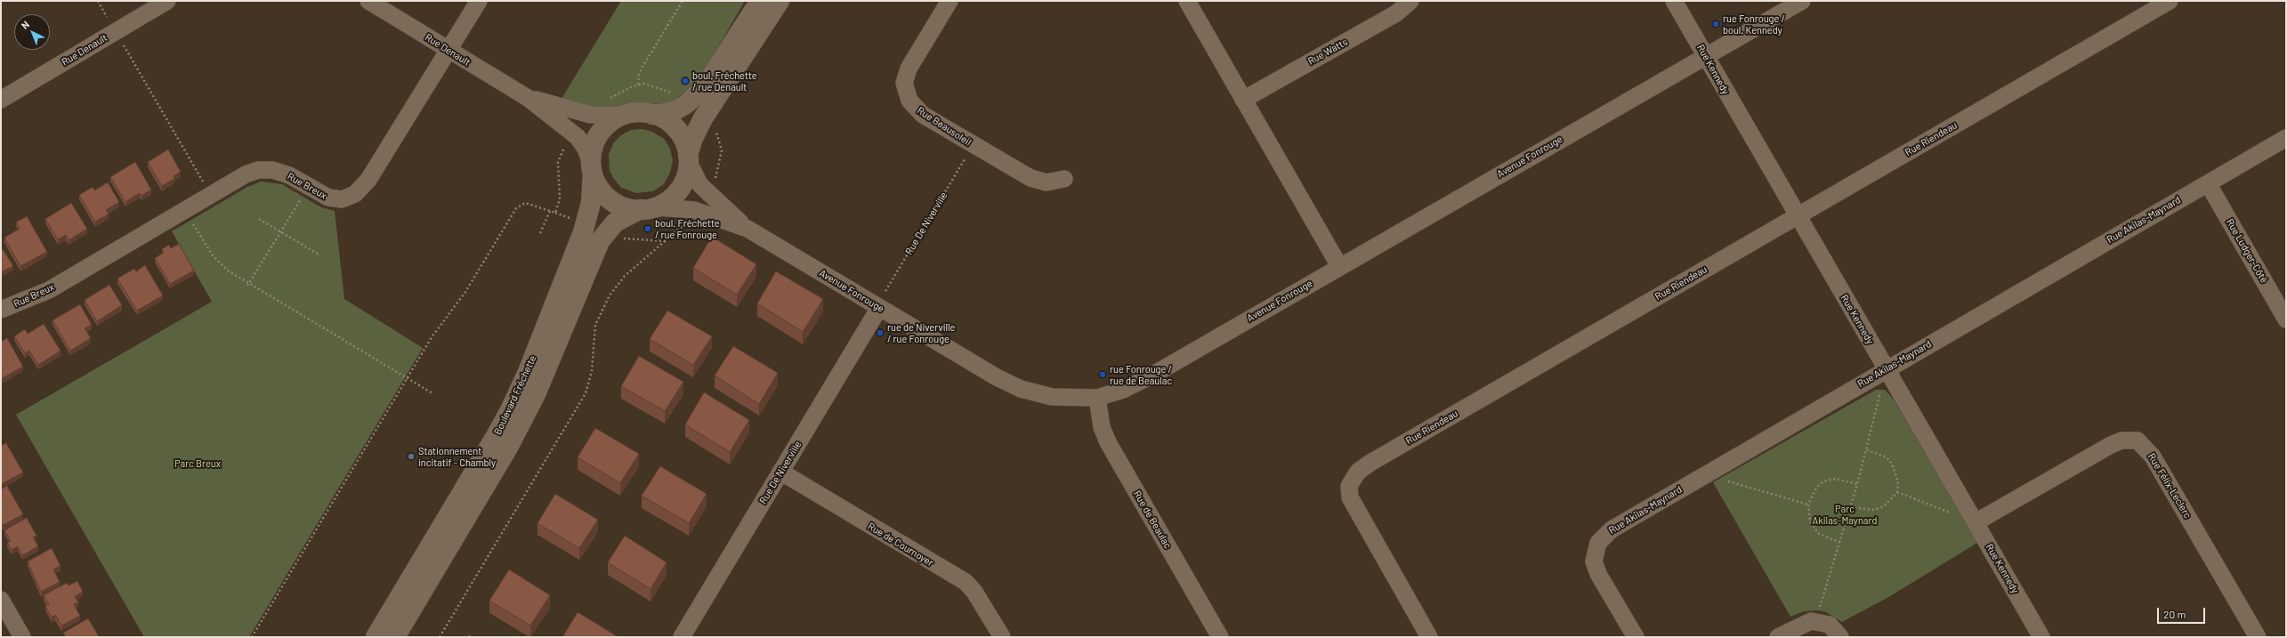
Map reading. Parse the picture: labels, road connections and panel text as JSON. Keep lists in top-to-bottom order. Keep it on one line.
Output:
{"streets":{"main road":["Boulevard Fréchette"],"street":["Rue Denault","Rue Watts","Rue Kennedy","Rue Beausoleil","Rue Riendeau","Avenue Fonrouge","Rue Breux","Rue Akilas-Maynard","Rue De Niverville","Rue Ludger-Côté","Rue Félix-Leclerc","Rue de Beaulac","Rue de Cournoyer"]},"crossings":[["Rue Denault","Rue Breux"],["Rue Denault","Boulevard Fréchette"],["Rue Kennedy","Rue Riendeau"],["Rue Kennedy","Avenue Fonrouge"],["Rue Kennedy","Rue Akilas-Maynard"],["Rue Kennedy","Rue Félix-Leclerc"],["Avenue Fonrouge","Rue De Niverville"],["Avenue Fonrouge","Rue de Beaulac"],["Rue Akilas-Maynard","Rue Ludger-Côté"],["Rue De Niverville","Rue de Cournoyer"]],"parks":["Parc Breux","Parc Akilas-Maynard"],"places":["rue Fonrouge / boul. Kennedy","boul. Fréchette / rue Denault","boul. Fréchette / rue Fonrouge","rue de Niverville / rue Fonrouge","rue Fonrouge / rue de Beaulac","Stationnement incitatif - Chambly"],"scale_bar":"20 m","north":"top left"}
